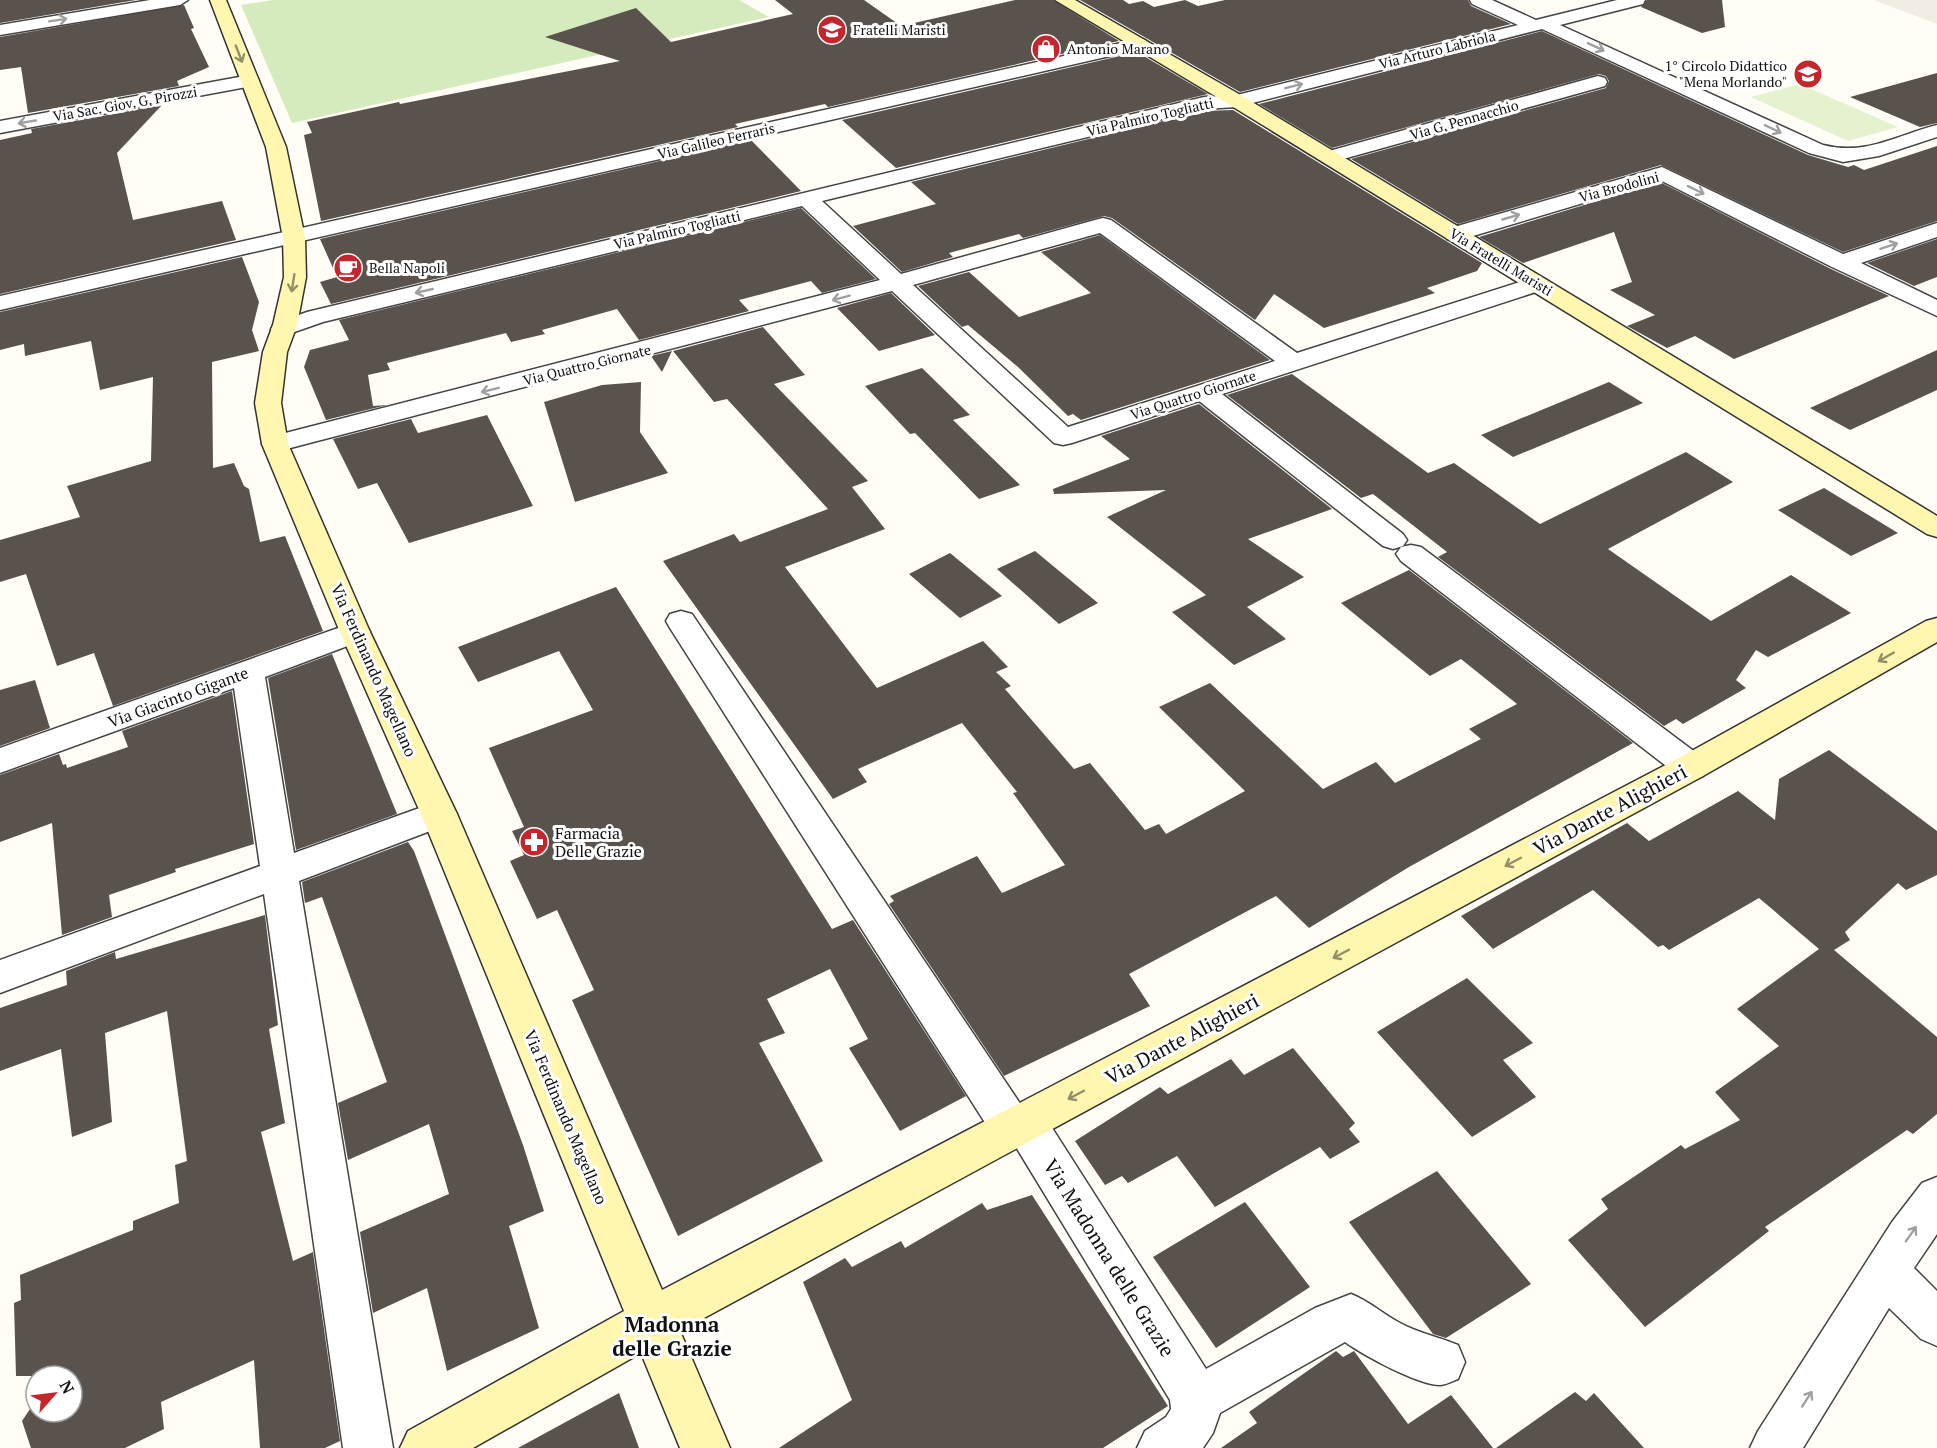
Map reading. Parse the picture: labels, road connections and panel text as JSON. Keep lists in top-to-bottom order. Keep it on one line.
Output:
{"streets":{"street":["Via Arturo Labriola","Via Sac. Giov. G. Pirozzi","Via Palmiro Togliatti","Via G. Pennacchio","Via Galileo Ferraris","Via Brodolini","Via Fratelli Maristi","Via Quattro Giornate","Via Ferdinando Magellano","Via Giacinto Gigante","Via Dante Alighieri","Via Madonna delle Grazie"]},"crossings":[["Via Arturo Labriola","Via Palmiro Togliatti"],["Via Arturo Labriola","Via Fratelli Maristi"],["Via Sac. Giov. G. Pirozzi","Via Ferdinando Magellano"],["Via Palmiro Togliatti","Via Fratelli Maristi"],["Via Palmiro Togliatti","Via Quattro Giornate"],["Via Palmiro Togliatti","Via Ferdinando Magellano"],["Via G. Pennacchio","Via Fratelli Maristi"],["Via Galileo Ferraris","Via Fratelli Maristi"],["Via Galileo Ferraris","Via Ferdinando Magellano"],["Via Brodolini","Via Fratelli Maristi"],["Via Fratelli Maristi","Via Quattro Giornate"],["Via Quattro Giornate","Via Ferdinando Magellano"],["Via Ferdinando Magellano","Via Giacinto Gigante"],["Via Ferdinando Magellano","Via Dante Alighieri"],["Via Dante Alighieri","Via Madonna delle Grazie"]],"one_way":["Via Arturo Labriola","Via Quattro Giornate","Via Dante Alighieri"],"districts":["Madonna delle Grazie"],"places":{"school or university":["Fratelli Maristi","1° Circolo Didattico \"Mena Morlando\""],"shop":["Antonio Marano"],"cafe":["Bella Napoli"],"pharmacy":["Farmacia Delle Grazie"]},"north":"top right"}
